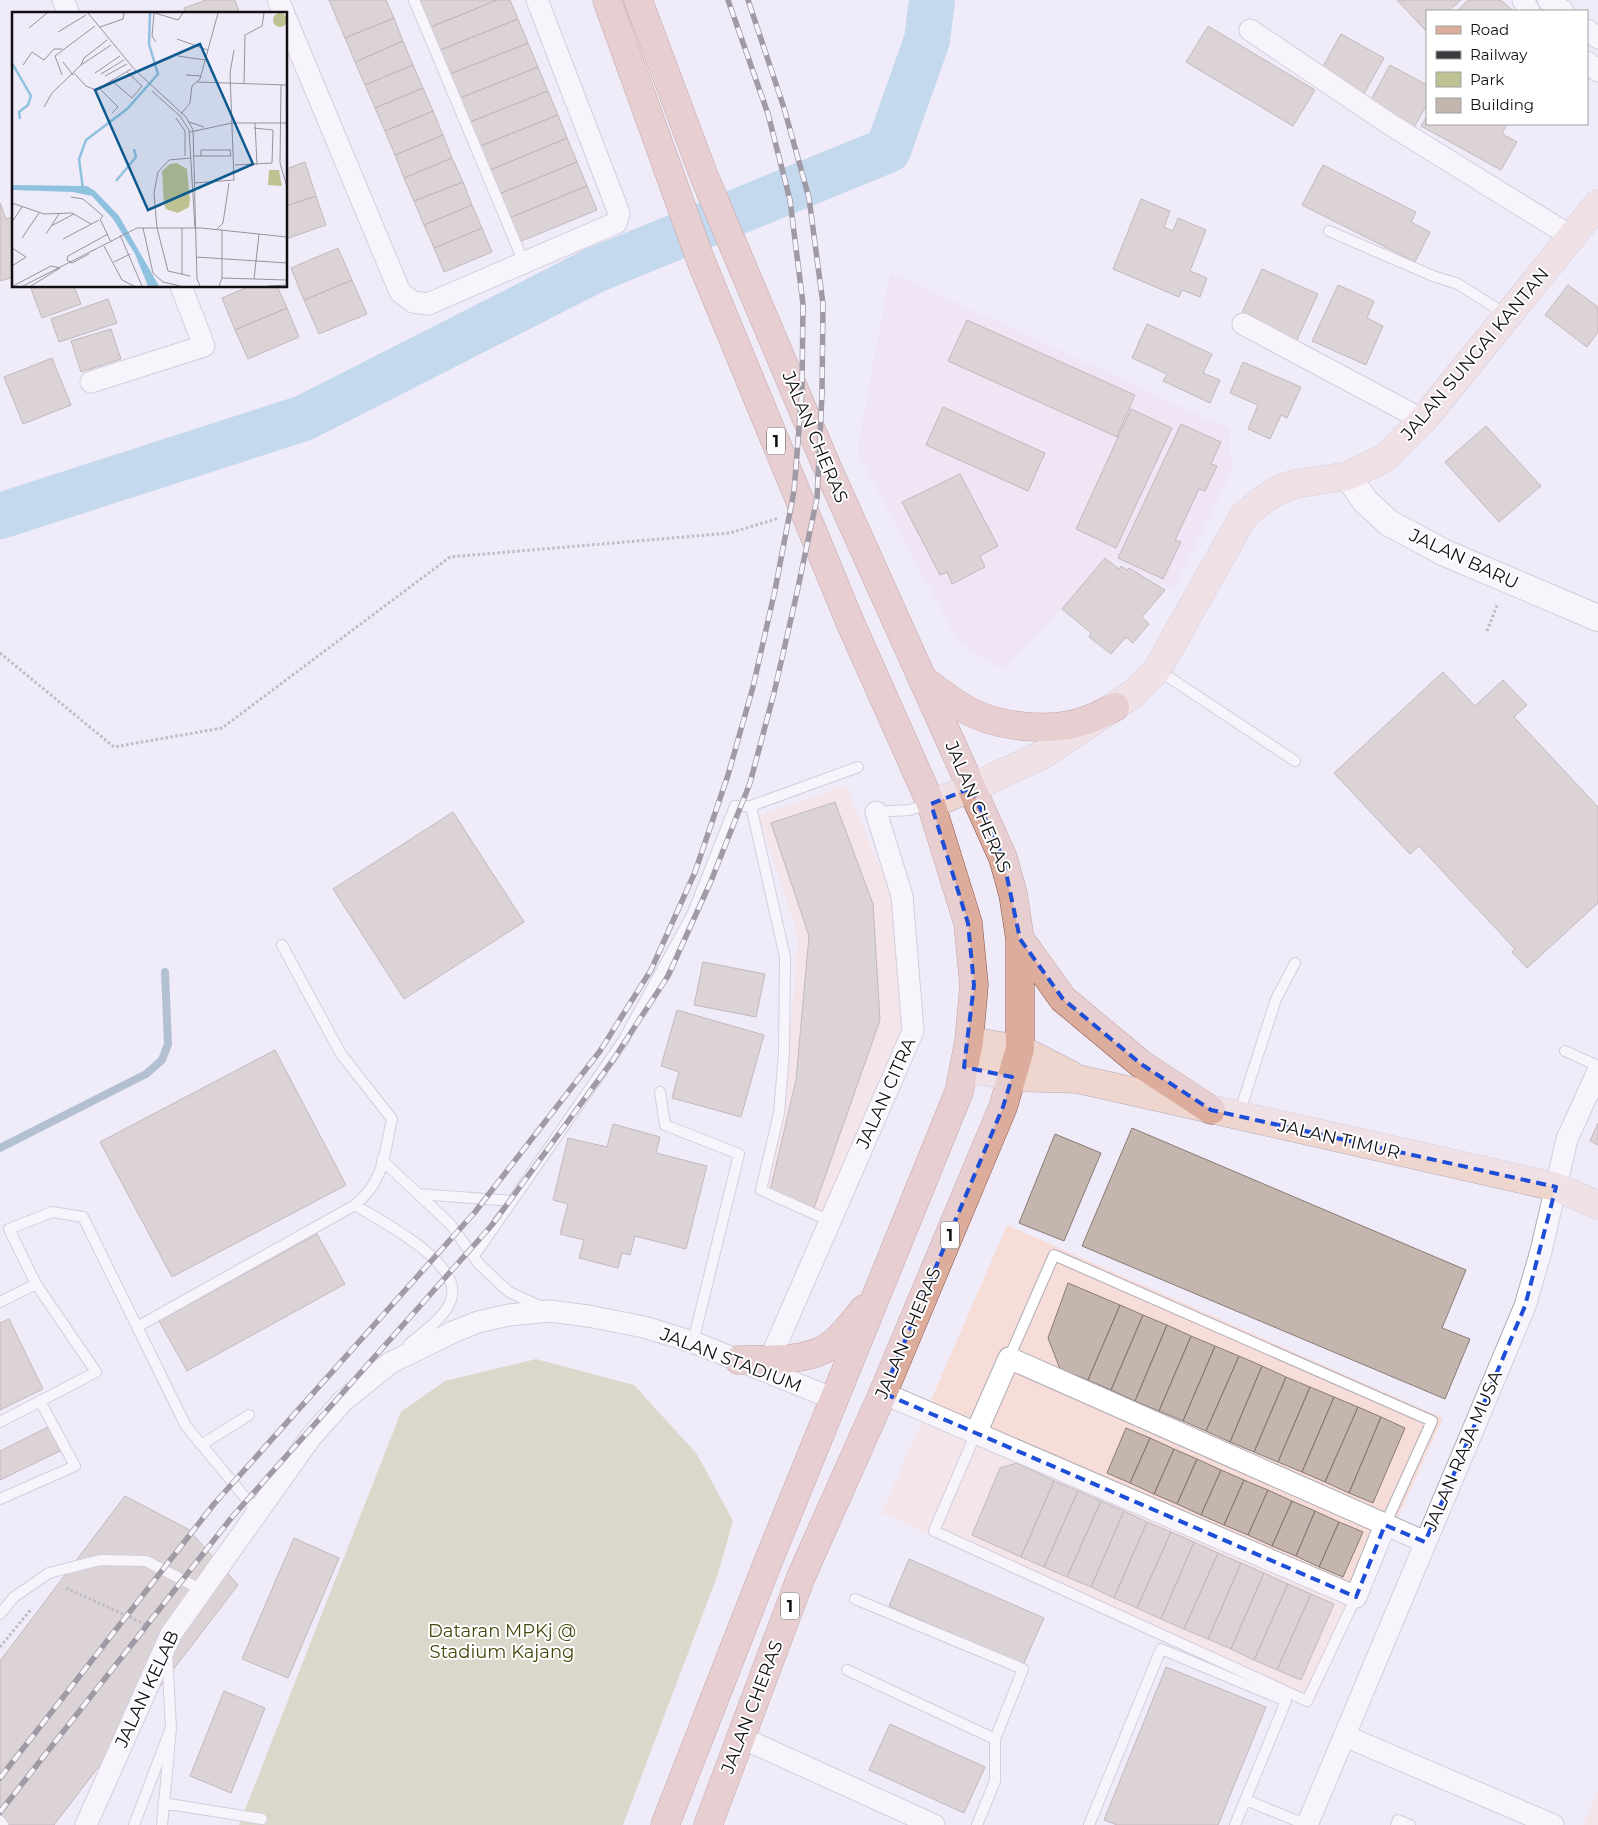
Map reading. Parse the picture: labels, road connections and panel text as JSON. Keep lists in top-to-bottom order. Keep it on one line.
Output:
{"streets":{"main road":["JALAN SUNGAI KANTAN","JALAN CHERAS","1","JALAN TIMUR"],"street":["JALAN BARU","JALAN CITRA","JALAN STADIUM","JALAN RAJA MUSA","JALAN KELAB"]},"crossings":[["JALAN SUNGAI KANTAN","JALAN CHERAS"],["JALAN SUNGAI KANTAN","JALAN BARU"],["JALAN CHERAS","JALAN TIMUR"],["JALAN CHERAS","JALAN STADIUM"],["JALAN TIMUR","JALAN RAJA MUSA"],["JALAN STADIUM","JALAN KELAB"]],"parks":["Dataran MPKj @ Stadium Kajang"],"legend":["Road","Railway","Park","Building"]}
